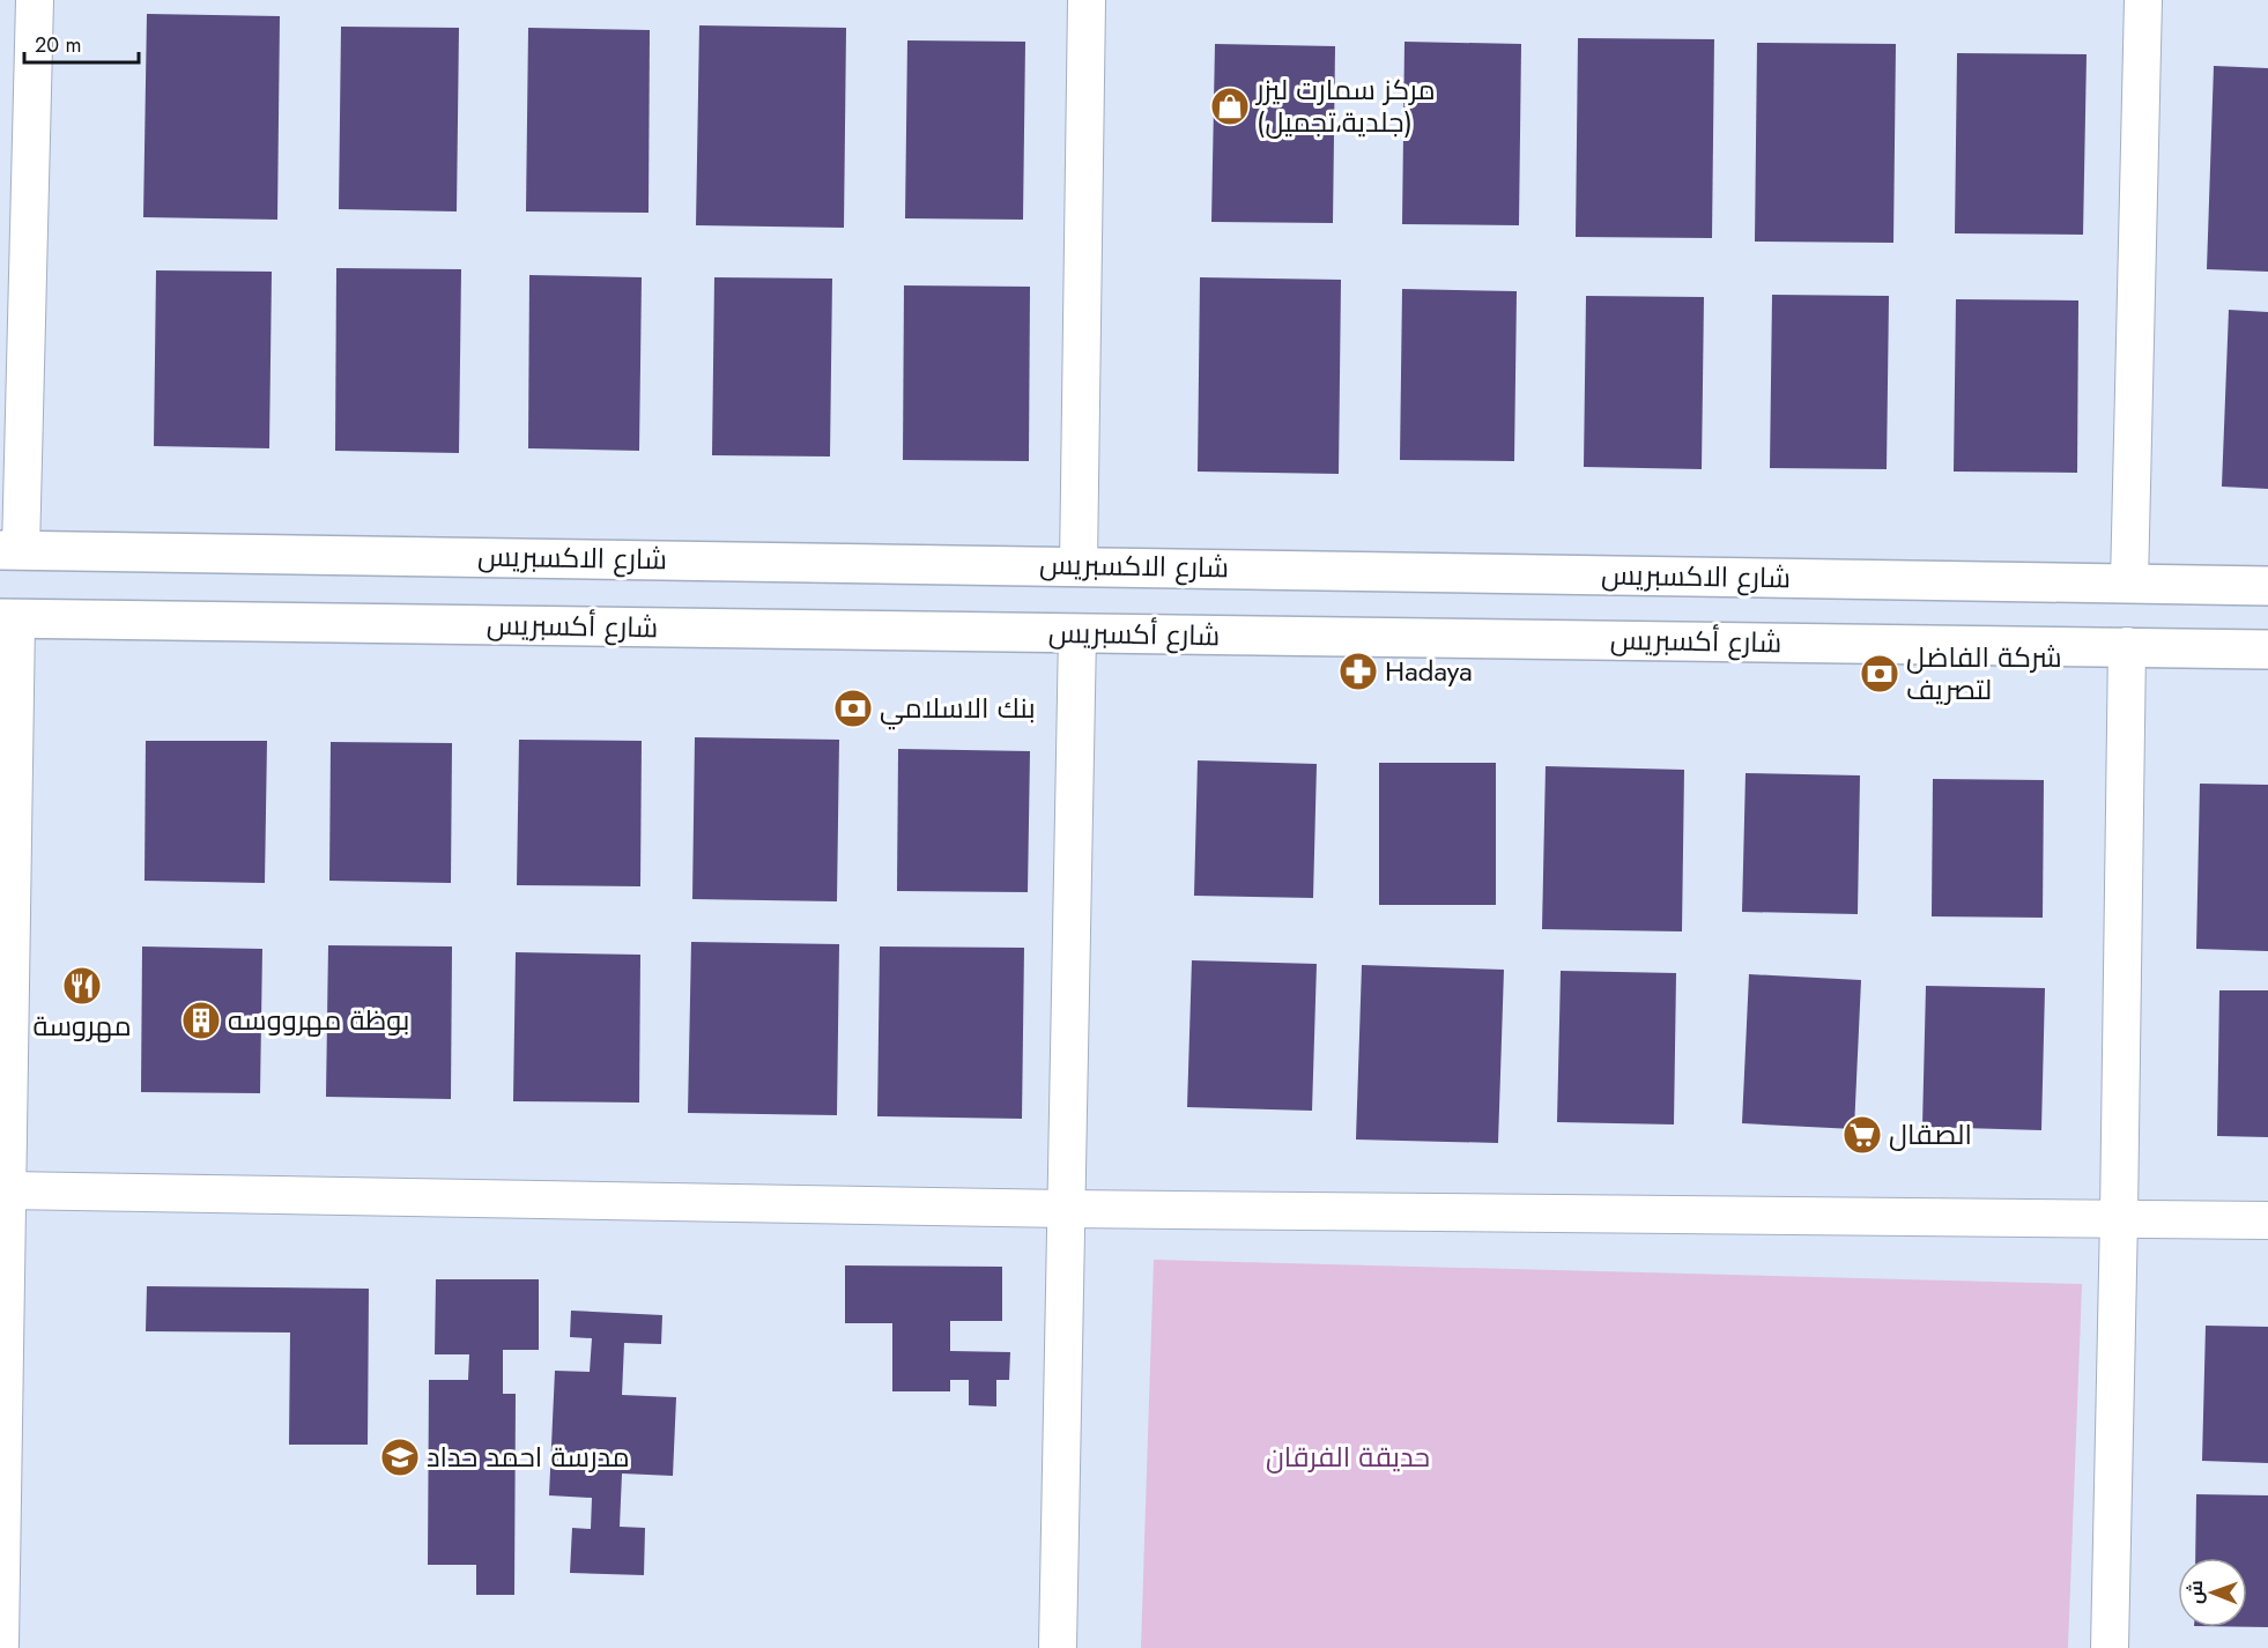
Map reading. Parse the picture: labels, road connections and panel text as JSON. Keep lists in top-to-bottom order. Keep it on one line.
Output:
{"streets":{"street":["شارع الاكسبريس","شارع أكسبريس"]},"parks":["حديقة الفرقان"],"places":{"shop":["مركز سمارت ليزر (جلدية،تجميل)"],"pharmacy":["Hadaya"],"bank":["شركة الفاضل لتصريف","بنك الاسلامي"],"restaurant":["مهروسة"],"building":["بوظة مهرووسه"],"supermarket":["الصقال"],"school or university":["مدرسة احمد حداد"]},"scale_bar":"20 m","north":"left"}
